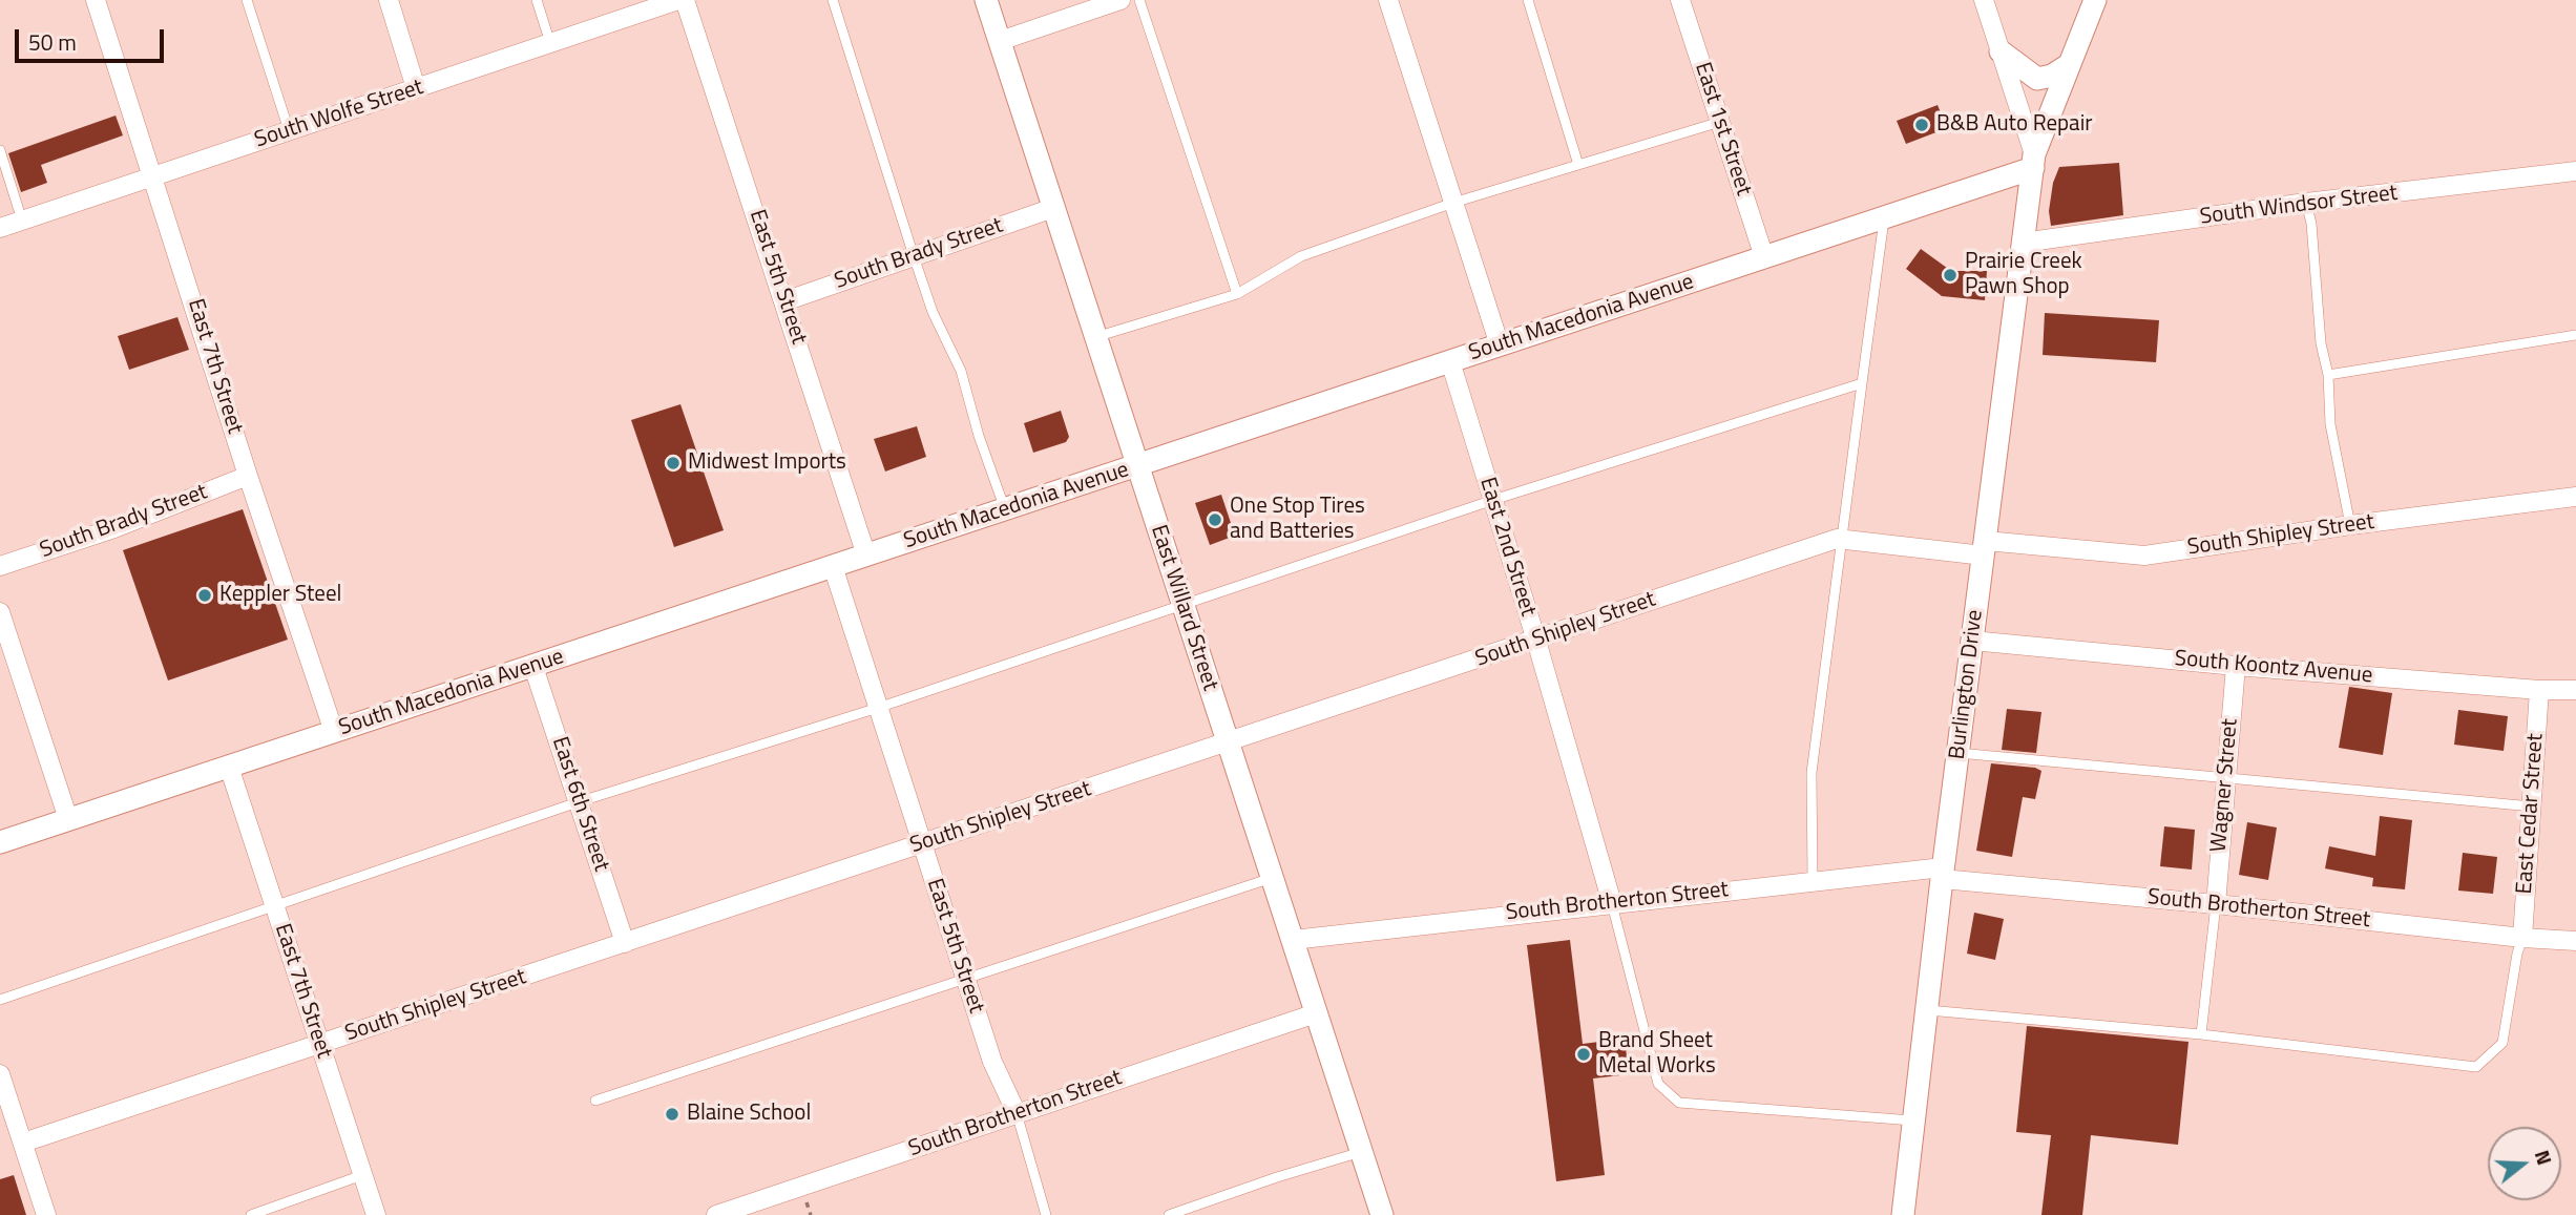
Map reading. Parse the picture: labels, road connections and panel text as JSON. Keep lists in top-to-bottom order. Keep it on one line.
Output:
{"streets":{"street":["South Wolfe Street","East 1st Street","South Windsor Street","South Brady Street","East 5th Street","South Macedonia Avenue","East 7th Street","South Shipley Street","East 2nd Street","East Willard Street","South Koontz Avenue","Burlington Drive","Wagner Street","East 6th Street","East Cedar Street","South Brotherton Street"]},"crossings":[["South Wolfe Street","East 7th Street"],["East 1st Street","South Macedonia Avenue"],["South Windsor Street","Burlington Drive"],["South Brady Street","East 5th Street"],["South Brady Street","East 7th Street"],["South Brady Street","East Willard Street"],["East 5th Street","South Macedonia Avenue"],["East 5th Street","South Shipley Street"],["East 5th Street","South Brotherton Street"],["South Macedonia Avenue","East 7th Street"],["South Macedonia Avenue","East 2nd Street"],["South Macedonia Avenue","East Willard Street"],["South Macedonia Avenue","Burlington Drive"],["South Macedonia Avenue","East 6th Street"],["East 7th Street","South Shipley Street"],["South Shipley Street","East 2nd Street"],["South Shipley Street","East Willard Street"],["South Shipley Street","Burlington Drive"],["South Shipley Street","East 6th Street"],["East 2nd Street","South Brotherton Street"],["East Willard Street","South Brotherton Street"],["South Koontz Avenue","Burlington Drive"],["South Koontz Avenue","Wagner Street"],["South Koontz Avenue","East Cedar Street"],["Burlington Drive","South Brotherton Street"],["Wagner Street","South Brotherton Street"],["East Cedar Street","South Brotherton Street"]],"places":["B&B Auto Repair","Prairie Creek Pawn Shop","Midwest Imports","One Stop Tires and Batteries","Keppler Steel","Brand Sheet Metal Works","Blaine School"],"scale_bar":"50 m","north":"right"}
